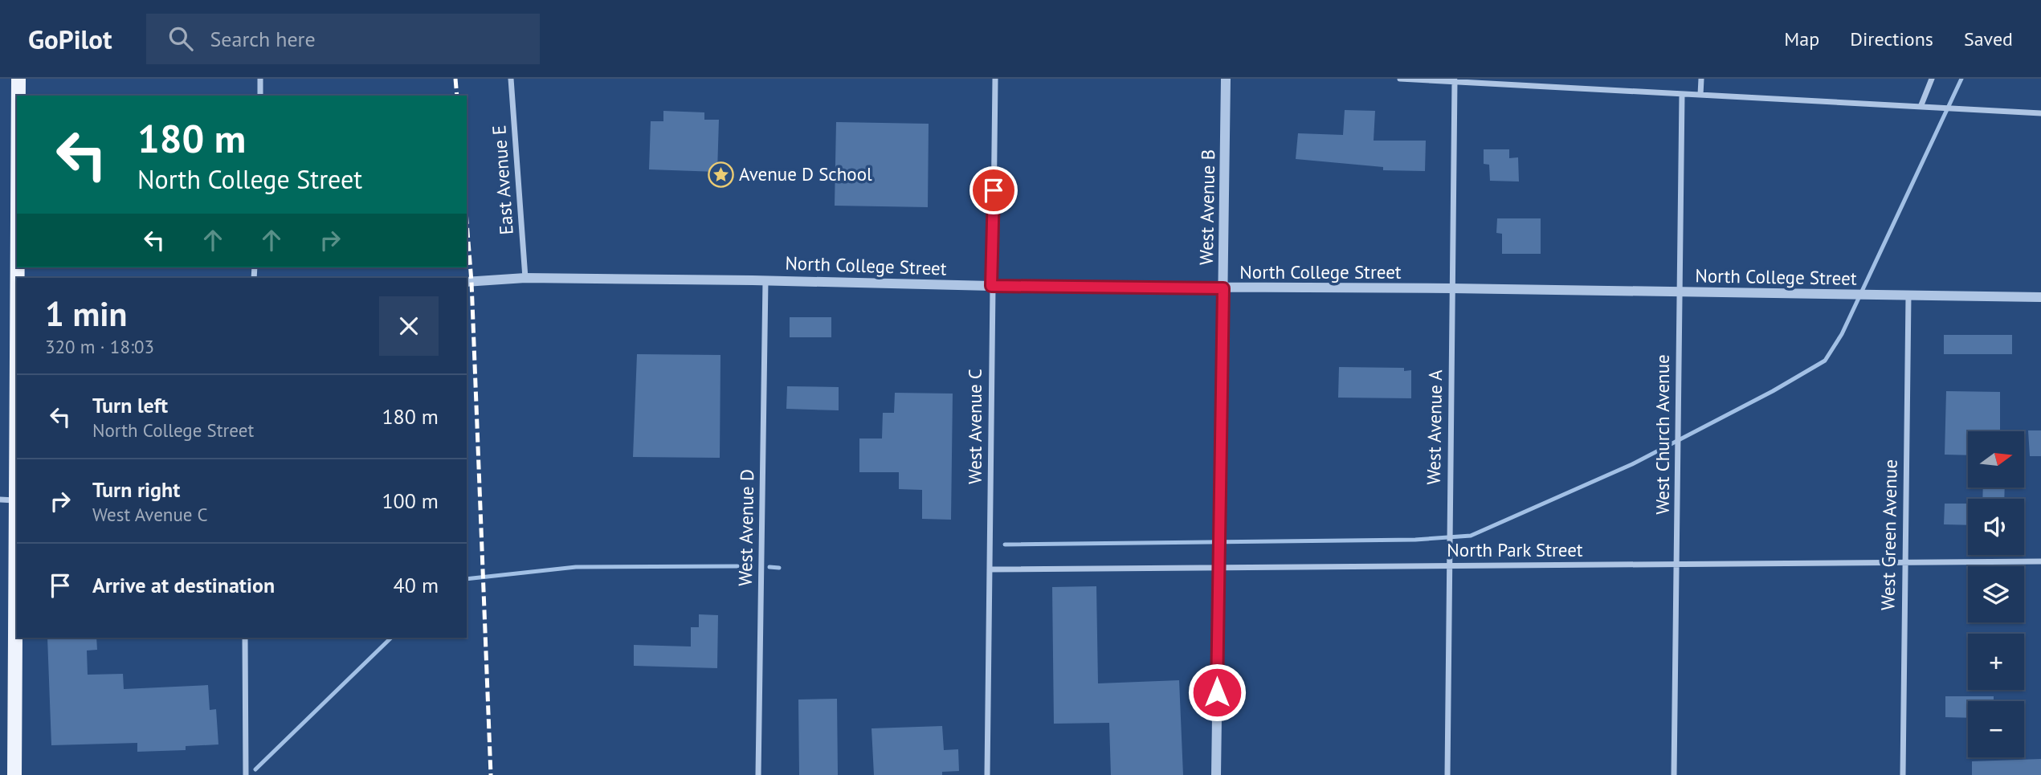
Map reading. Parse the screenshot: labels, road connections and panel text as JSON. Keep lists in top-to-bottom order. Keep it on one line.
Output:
{"streets":{"street":["East Avenue E","West Avenue B","North College Street","West Avenue C","West Avenue A","West Church Avenue","West Avenue D","West Green Avenue","North Park Street"]},"crossings":[["East Avenue E","North College Street"],["West Avenue B","North College Street"],["West Avenue B","North Park Street"],["North College Street","West Avenue C"],["North College Street","West Avenue A"],["North College Street","West Church Avenue"],["North College Street","West Avenue D"],["North College Street","West Green Avenue"],["West Avenue C","North Park Street"],["West Avenue A","North Park Street"],["West Church Avenue","North Park Street"],["West Green Avenue","North Park Street"]],"places":{"place":["Avenue D School"]},"north":"right","page":{"header":"GoPilot","search":"Search here","nav":["Map","Directions","Saved"],"turn":["180 m","North College Street"],"heading":["1 min","320 m · 18:03"],"list":[{"name":"Turn left","note":"North College Street","value":"180 m"},{"name":"Turn right","note":"West Avenue C","value":"100 m"},{"name":"Arrive at destination","value":"40 m"}],"map_buttons":["+","−"]}}
